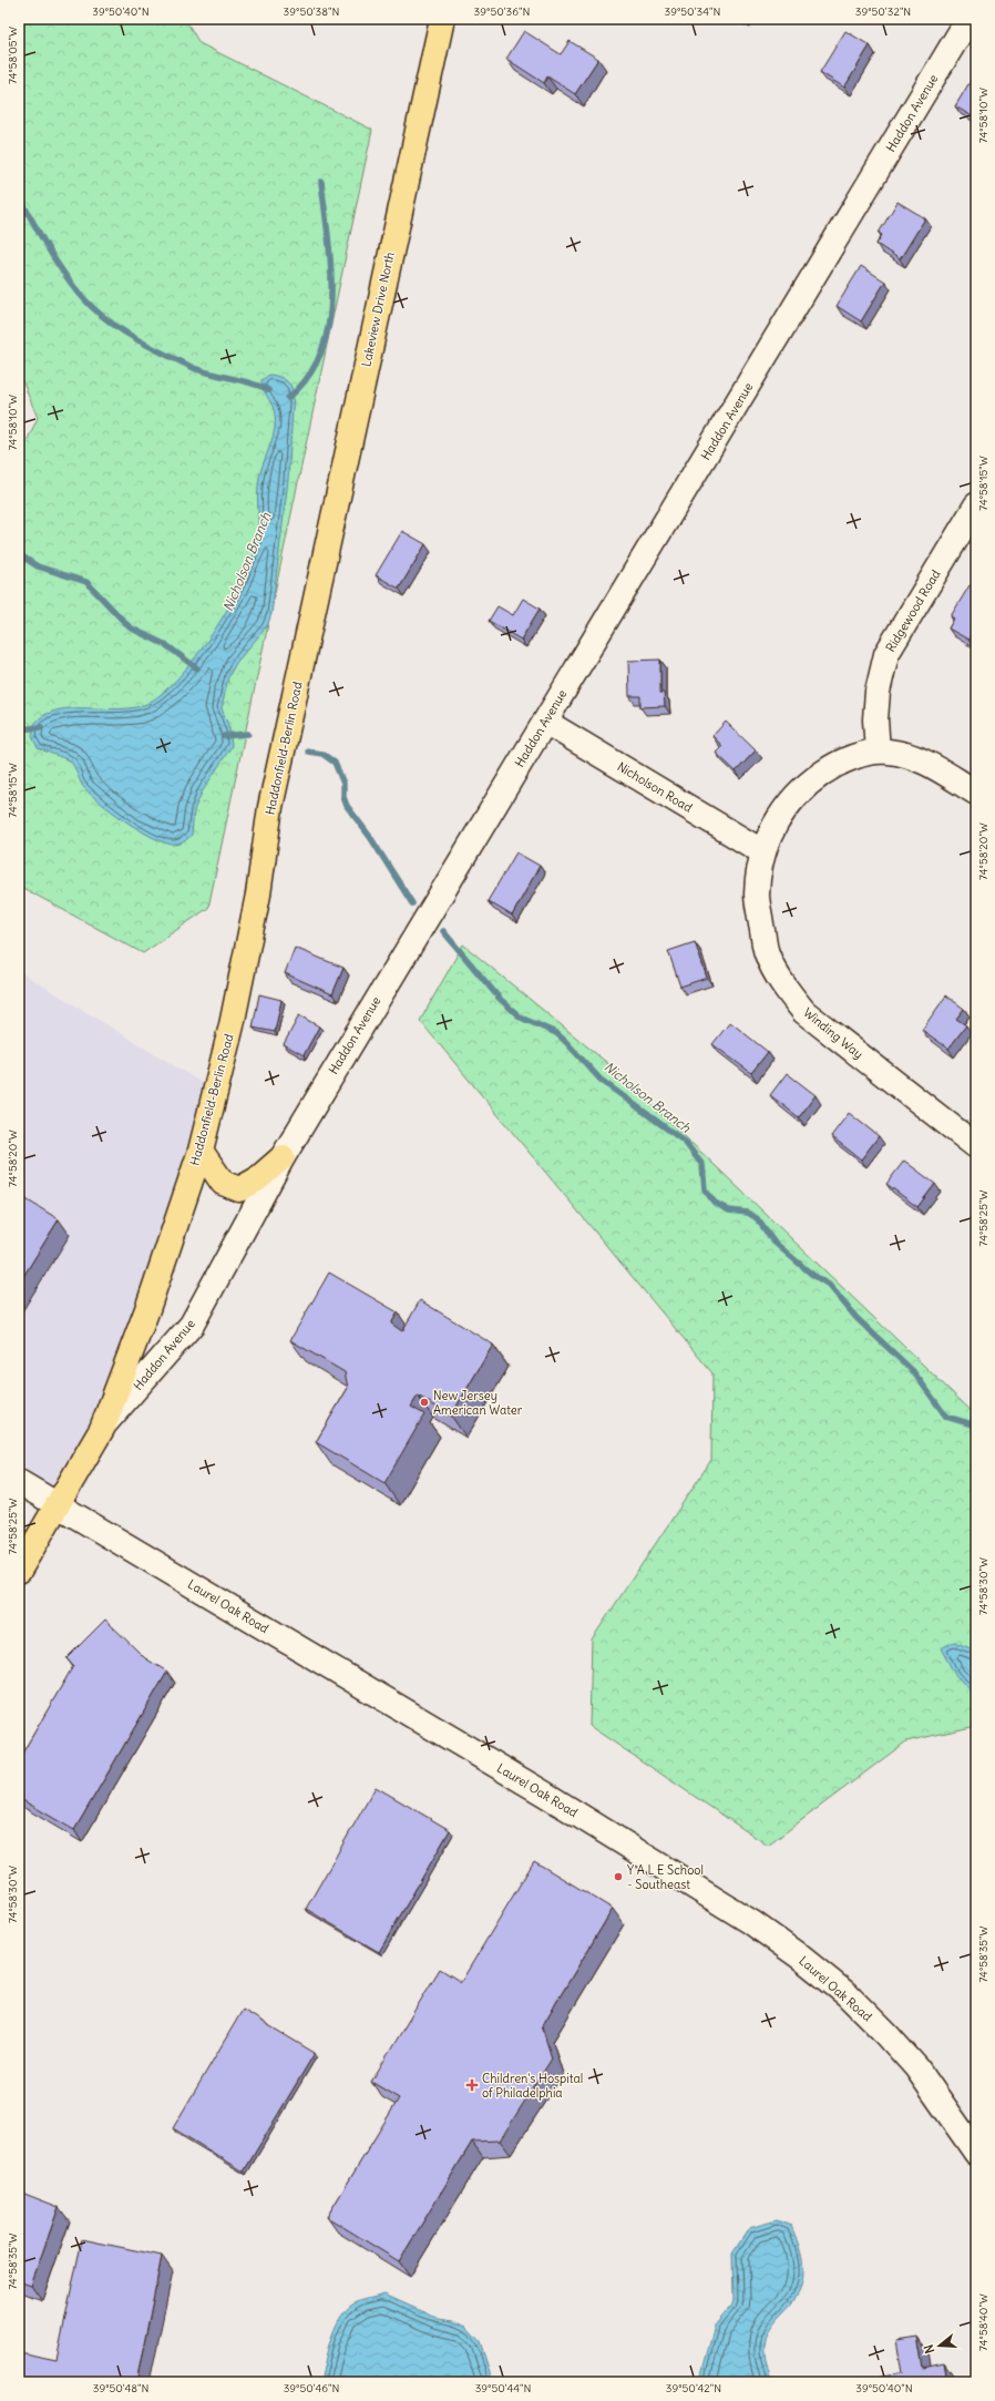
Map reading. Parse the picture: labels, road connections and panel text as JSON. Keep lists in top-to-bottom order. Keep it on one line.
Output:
{"streets":{"main road":["Lakeview Drive North","Haddonfield-Berlin Road"],"street":["Haddon Avenue","Ridgewood Road","Nicholson Road","Winding Way","Laurel Oak Road"]},"crossings":[["Haddon Avenue","Haddonfield-Berlin Road"],["Haddon Avenue","Nicholson Road"],["Lakeview Drive North","Haddonfield-Berlin Road"],["Ridgewood Road","Winding Way"],["Haddonfield-Berlin Road","Laurel Oak Road"],["Nicholson Road","Winding Way"]],"water":["Nicholson Branch"],"places":{"other":["New Jersey American Water","Y A L E School - Southeast"],"health":["Children's Hospital of Philadelphia"]},"north":"left","coordinates":["39°50'40\"N","39°50'38\"N","39°50'36\"N","39°50'34\"N","39°50'32\"N","74°58'05\"W","74°58'10\"W","74°58'15\"W","74°58'20\"W","74°58'25\"W","74°58'30\"W","74°58'35\"W","74°58'40\"W","39°50'48\"N","39°50'46\"N","39°50'44\"N","39°50'42\"N"]}
